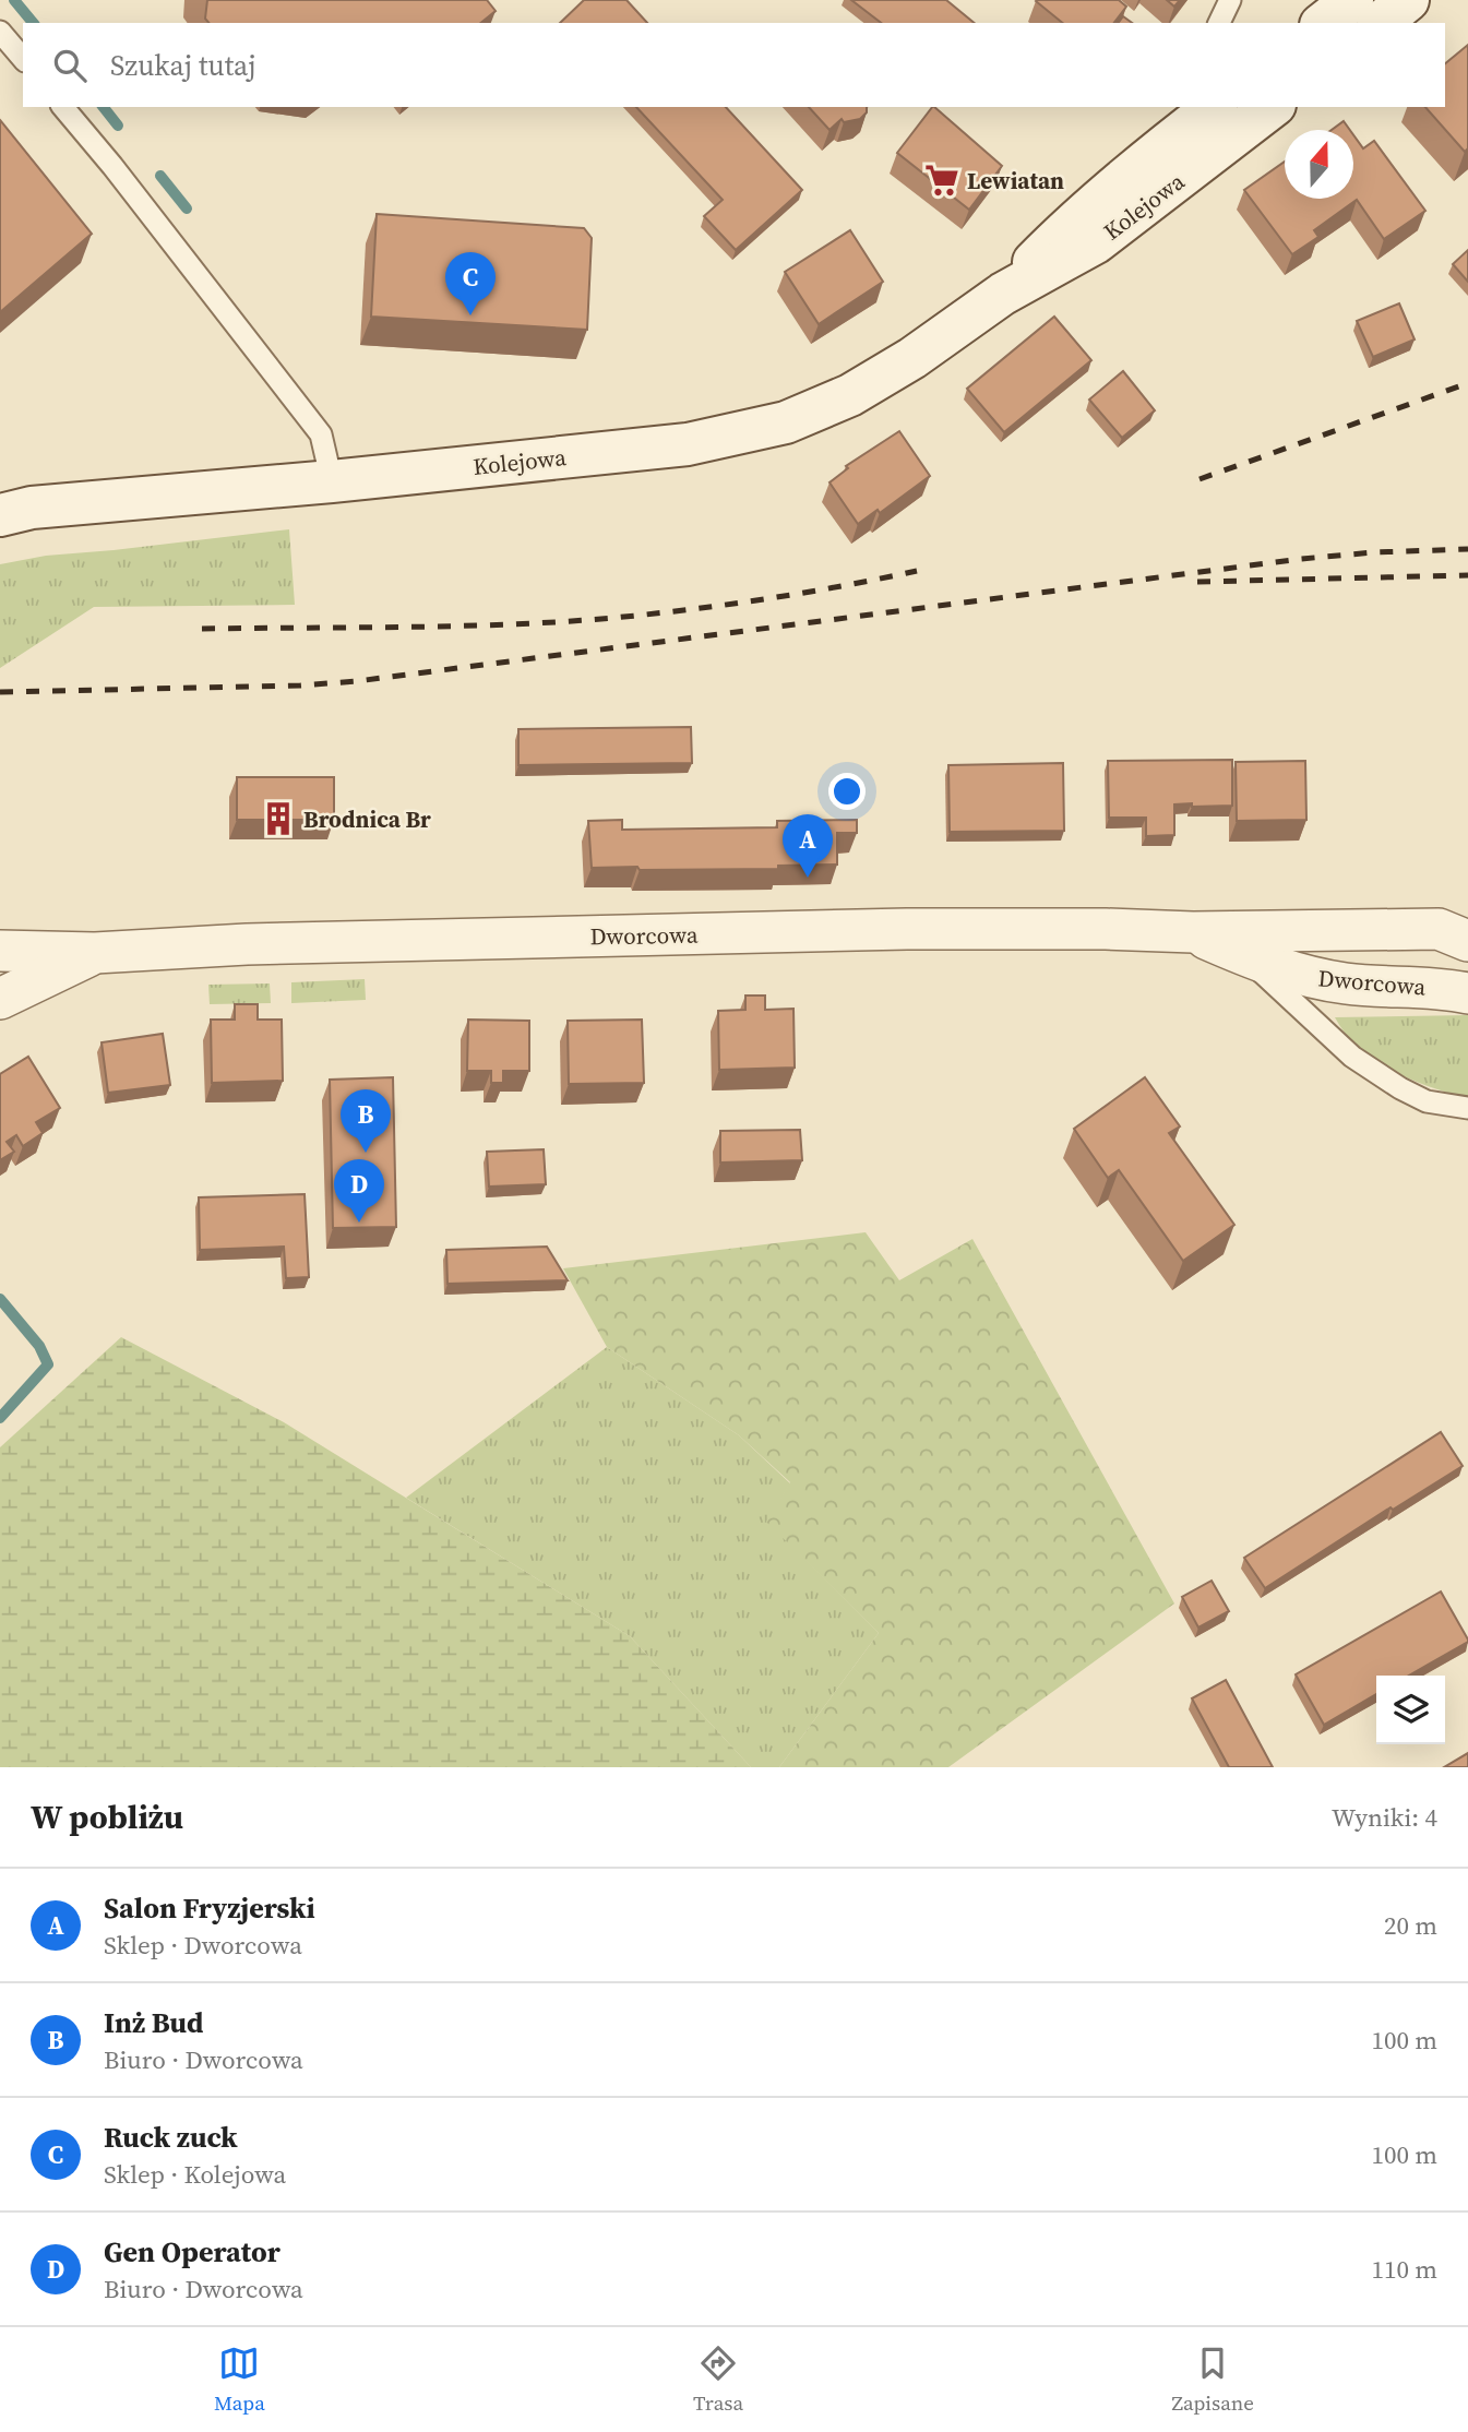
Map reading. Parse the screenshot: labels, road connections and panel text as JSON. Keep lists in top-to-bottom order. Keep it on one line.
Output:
{"streets":{"street":["Kolejowa","Dworcowa"]},"places":{"supermarket":["Lewiatan"],"building":["Brodnica Br"]},"north":"top","page":{"search":"Szukaj tutaj","pins":["C","A","B","D"],"heading":["W pobliżu","Wyniki: 4"],"list":[{"mark":"A","name":"Salon Fryzjerski","note":"Sklep · Dworcowa","value":"20 m"},{"mark":"B","name":"Inż Bud","note":"Biuro · Dworcowa","value":"100 m"},{"mark":"C","name":"Ruck zuck","note":"Sklep · Kolejowa","value":"100 m"},{"mark":"D","name":"Gen Operator","note":"Biuro · Dworcowa","value":"110 m"}],"nav":["Mapa","Trasa","Zapisane"]}}
